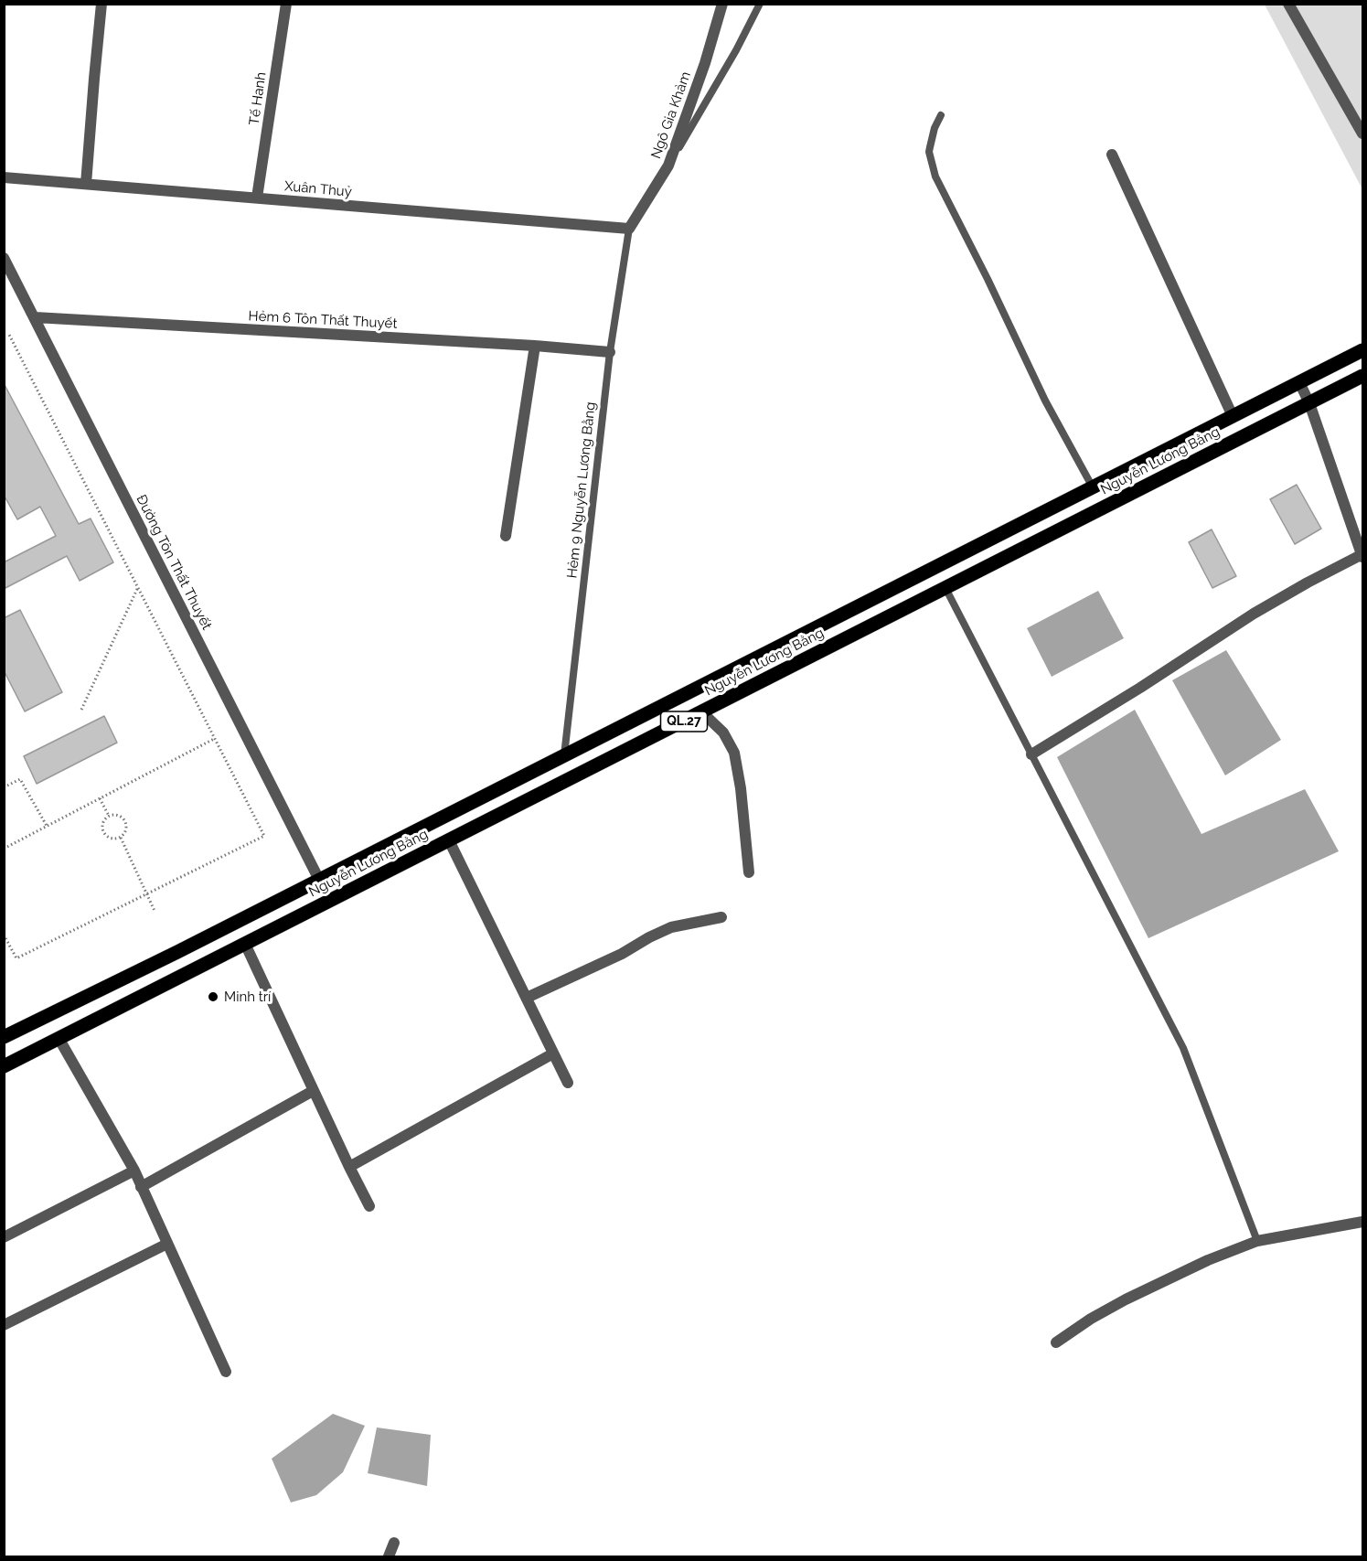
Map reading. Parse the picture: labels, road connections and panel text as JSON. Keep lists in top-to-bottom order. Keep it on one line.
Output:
{"streets":{"main road":["Nguyễn Lương Bằng","QL.27"],"street":["Tế Hanh","Ngô Gia Khảm","Xuân Thuỷ","Hẻm 6 Tôn Thất Thuyết","Đường Tôn Thất Thuyết"],"lane":["Hẻm 9 Nguyễn Lương Bằng"]},"crossings":[["Tế Hanh","Xuân Thuỷ"],["Ngô Gia Khảm","Xuân Thuỷ"],["Ngô Gia Khảm","Hẻm 9 Nguyễn Lương Bằng"],["Xuân Thuỷ","Hẻm 9 Nguyễn Lương Bằng"],["Hẻm 6 Tôn Thất Thuyết","Hẻm 9 Nguyễn Lương Bằng"],["Hẻm 6 Tôn Thất Thuyết","Đường Tôn Thất Thuyết"],["Nguyễn Lương Bằng","Hẻm 9 Nguyễn Lương Bằng"],["Nguyễn Lương Bằng","Đường Tôn Thất Thuyết"]],"places":["Minh trí"]}
